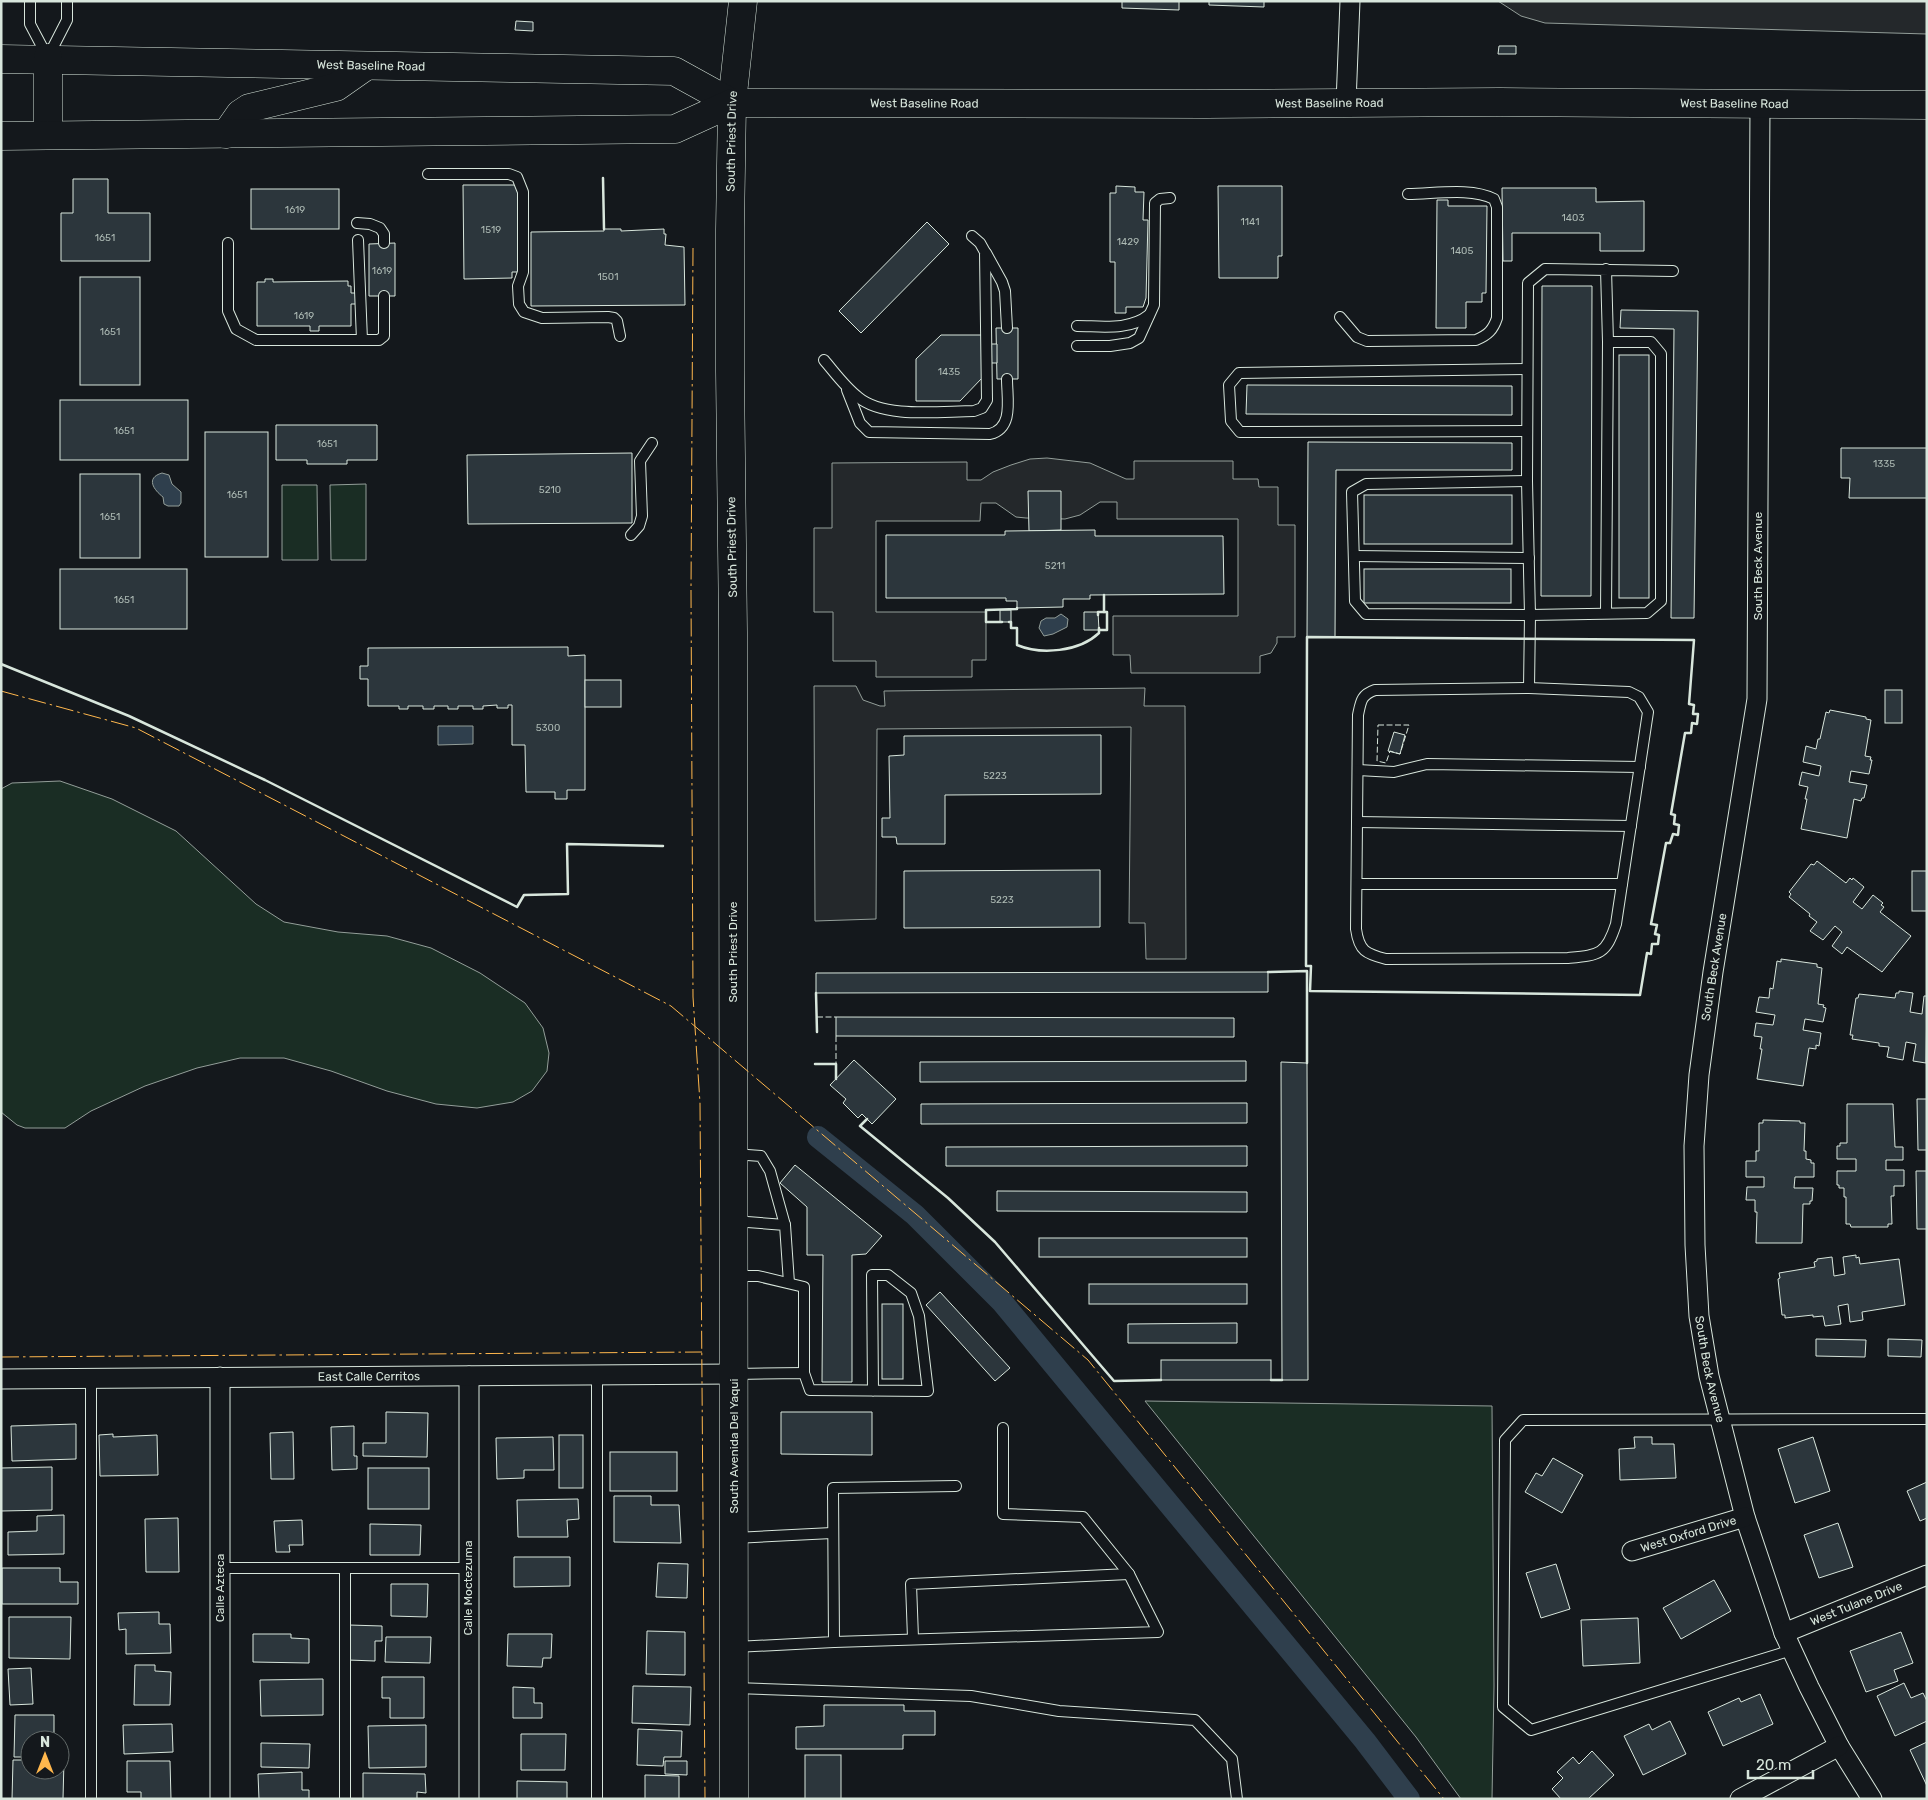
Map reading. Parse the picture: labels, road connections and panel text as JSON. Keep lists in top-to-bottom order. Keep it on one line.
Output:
{"streets":{"main road":["West Baseline Road","South Priest Drive","South Avenida Del Yaqui"],"street":["South Beck Avenue","East Calle Cerritos","West Oxford Drive","Calle Azteca","Calle Moctezuma","West Tulane Drive"]},"crossings":[["West Baseline Road","South Priest Drive"],["West Baseline Road","South Beck Avenue"],["South Priest Drive","South Avenida Del Yaqui"],["South Beck Avenue","West Oxford Drive"],["South Beck Avenue","West Tulane Drive"],["East Calle Cerritos","South Avenida Del Yaqui"],["East Calle Cerritos","Calle Azteca"],["East Calle Cerritos","Calle Moctezuma"]],"house_numbers":["1619","1403","1141","1519","1651","1429","1405","1619","1501","1619","1651","1435","1651","1651","1335","5210","1651","1651","5211","1651","5300","5223","5223"],"scale_bar":"20 m","north":"top"}
